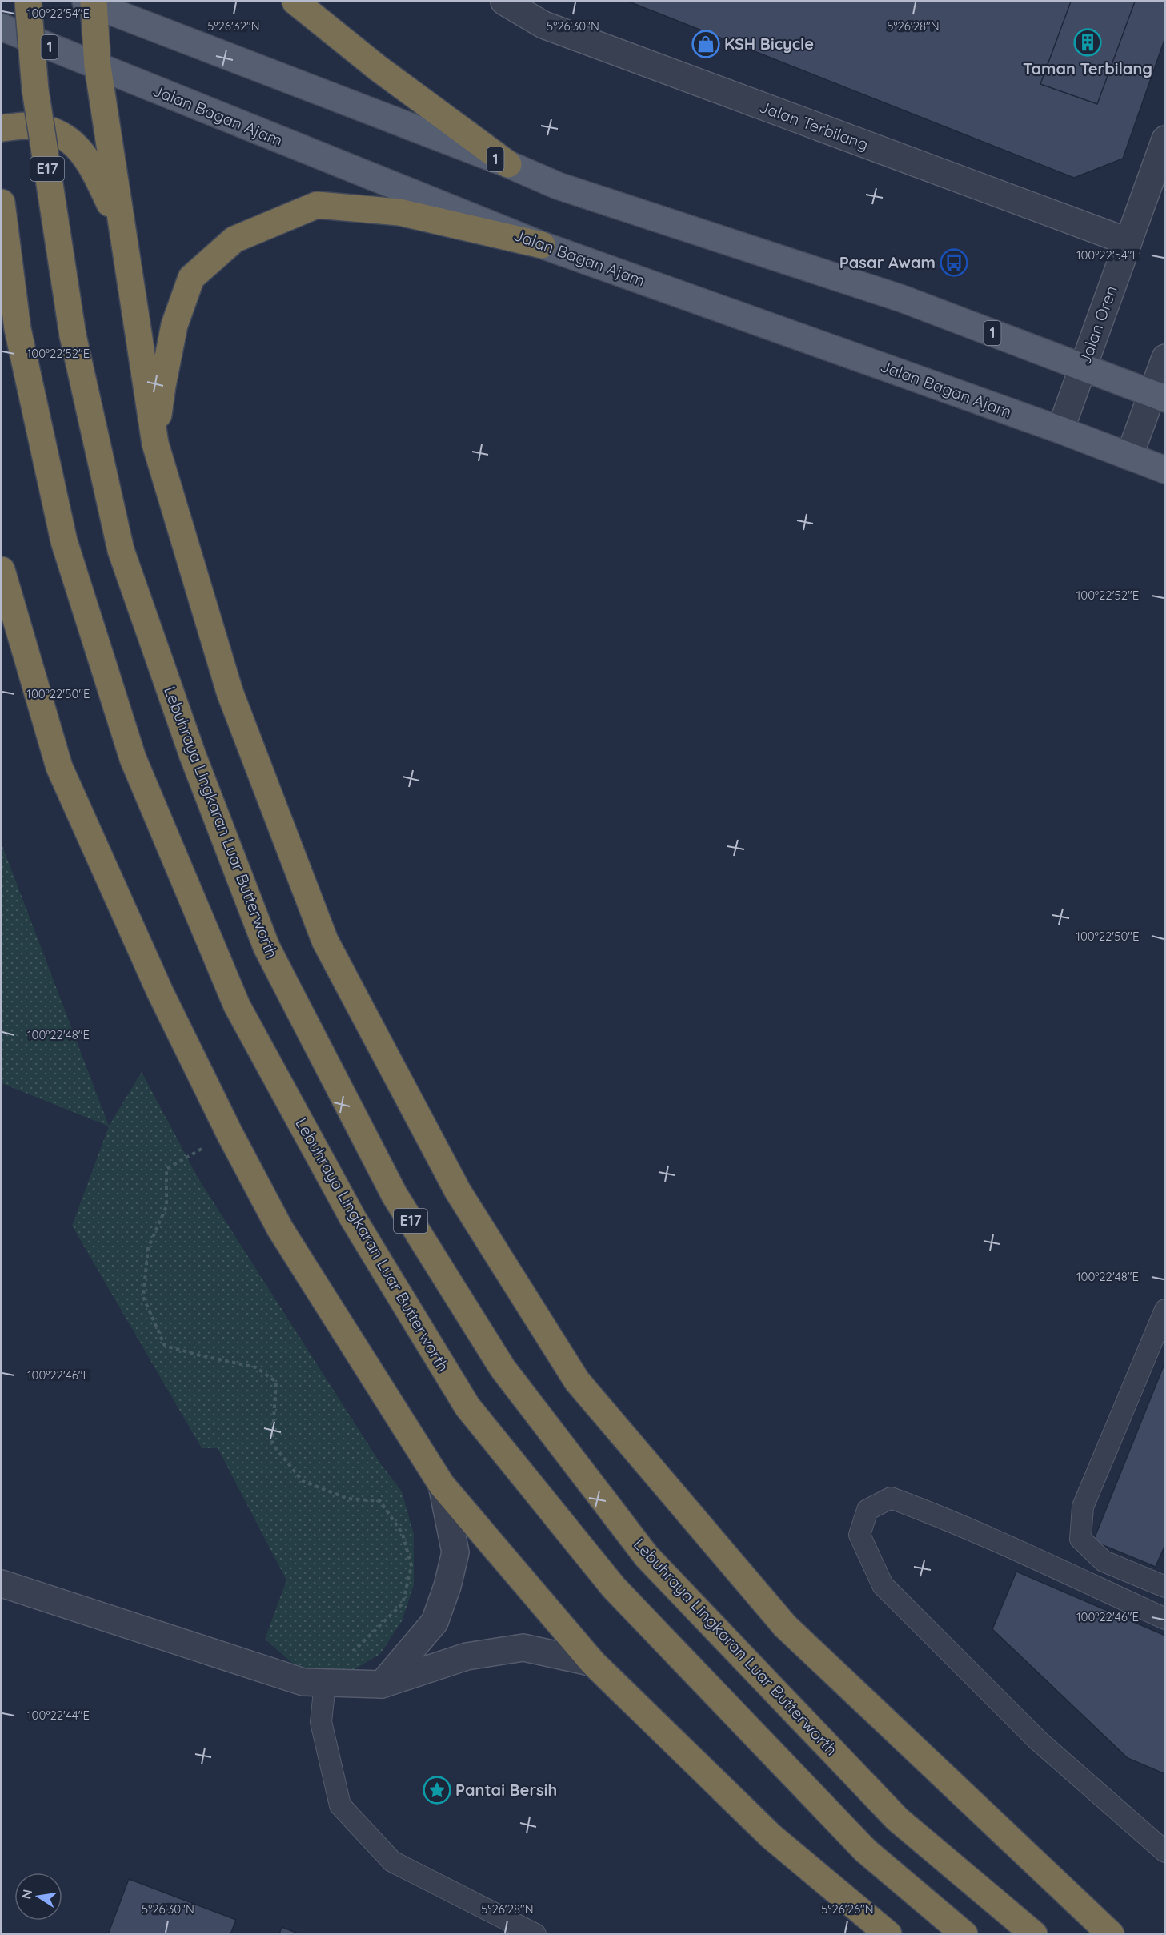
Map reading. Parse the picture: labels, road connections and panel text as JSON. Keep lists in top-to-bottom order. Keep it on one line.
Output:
{"streets":{"highway":["E17","Lebuhraya Lingkaran Luar Butterworth"],"main road":["1","Jalan Bagan Ajam"],"street":["Jalan Terbilang","Jalan Oren"]},"crossings":[["1","Jalan Oren"],["Jalan Bagan Ajam","Jalan Oren"],["Jalan Terbilang","Jalan Oren"]],"places":{"building":["Taman Terbilang"],"shop":["KSH Bicycle"],"bus stop":["Pasar Awam"],"place":["Pantai Bersih"]},"north":"left","coordinates":["100°22'54\"E","5°26'32\"N","5°26'30\"N","5°26'28\"N","100°22'52\"E","100°22'50\"E","100°22'48\"E","100°22'46\"E","100°22'44\"E","5°26'26\"N"]}
